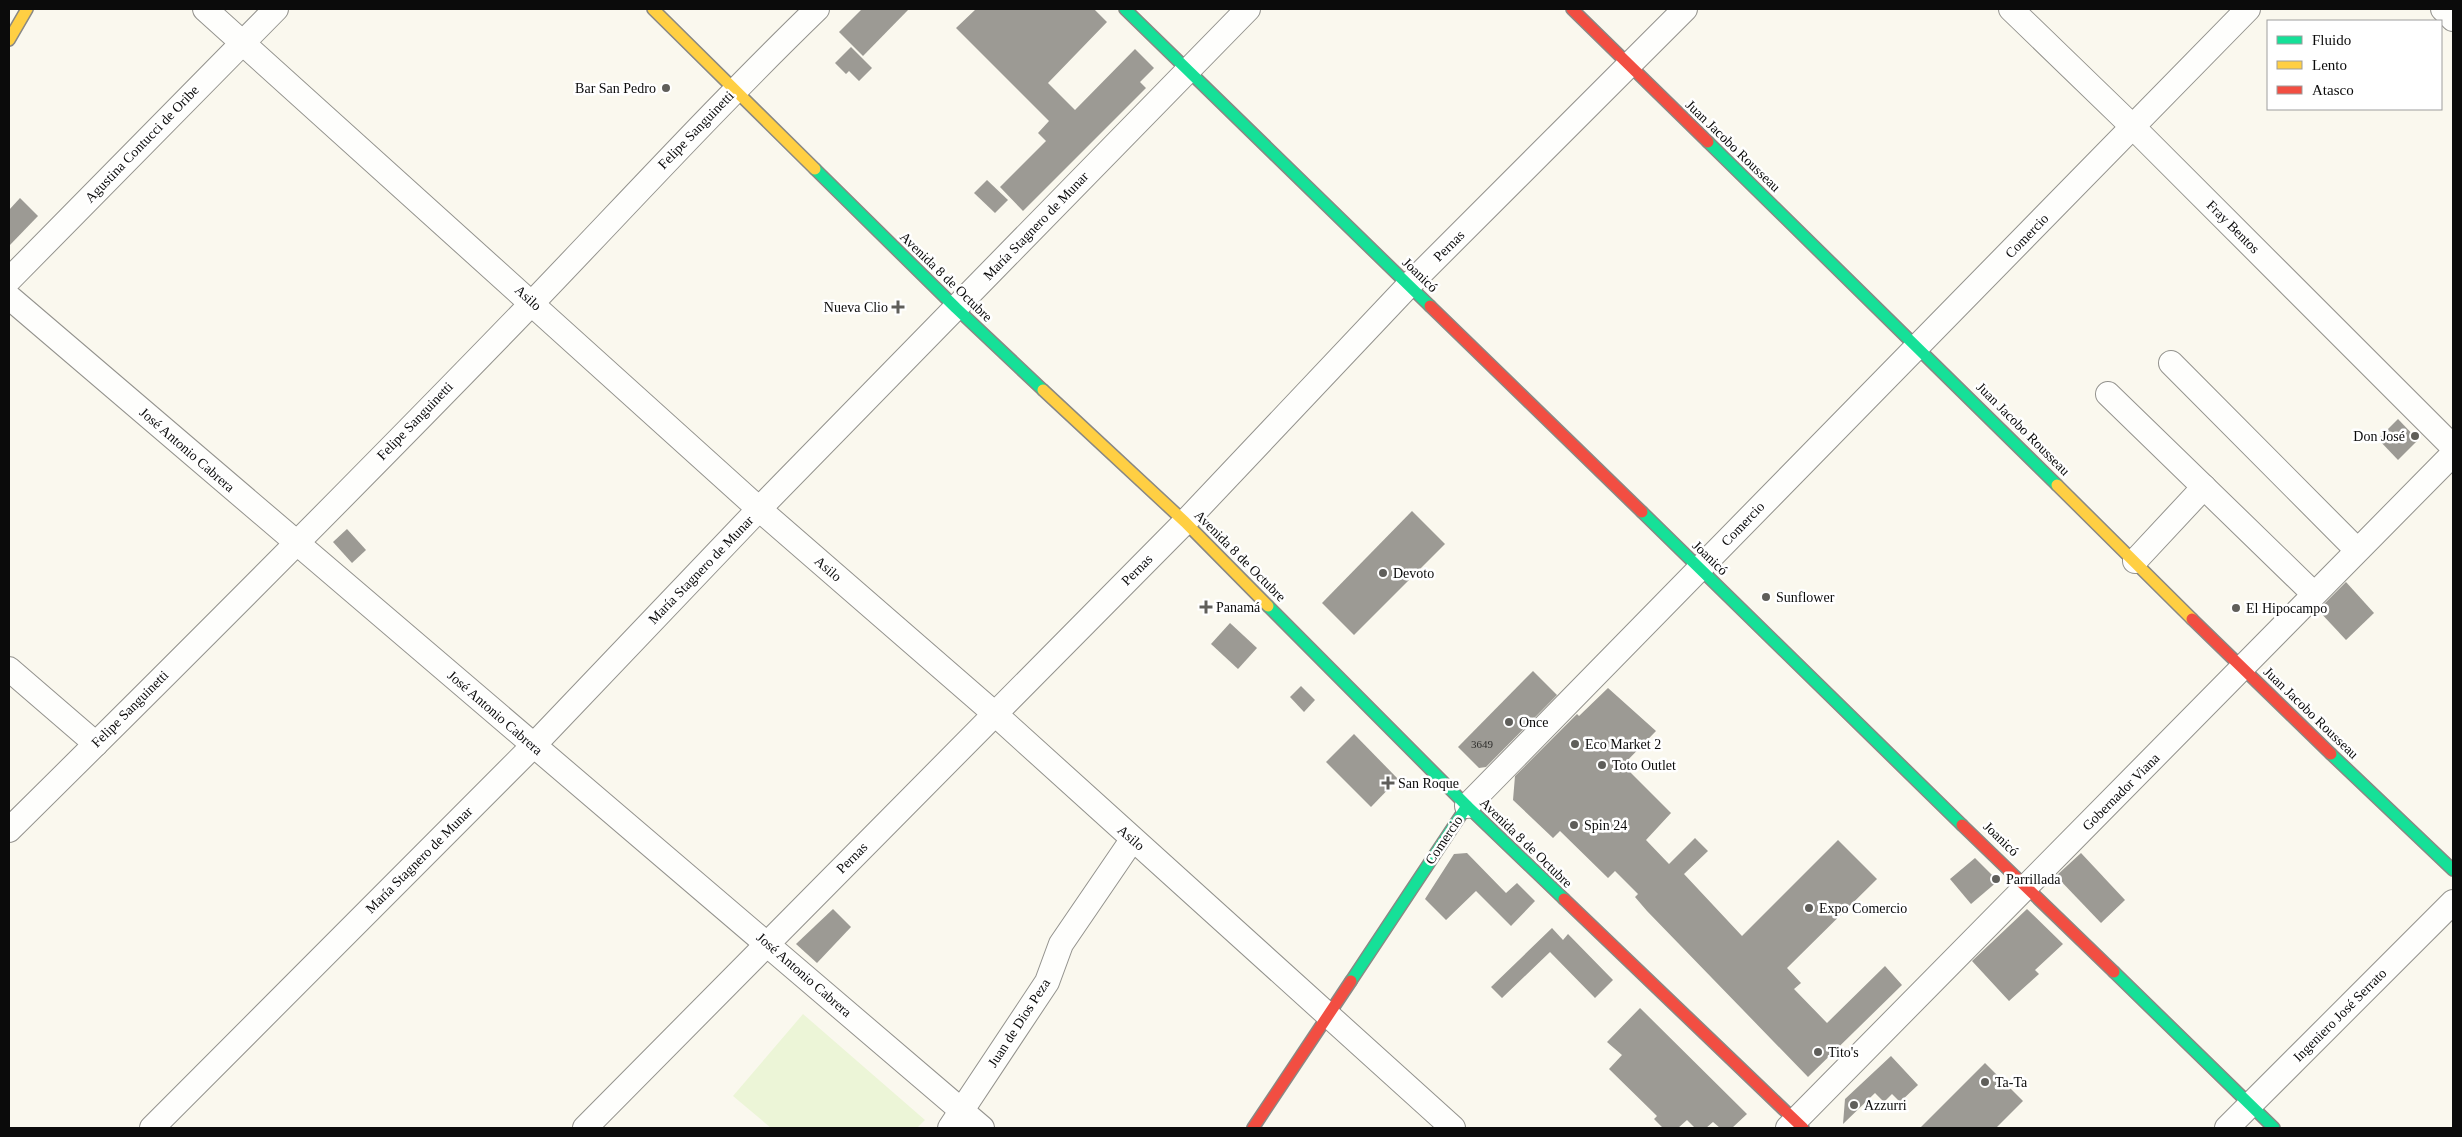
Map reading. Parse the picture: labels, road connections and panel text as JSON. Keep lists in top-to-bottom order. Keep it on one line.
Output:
{"streets":{"street":["Felipe Sanguinetti","Agustina Contucci de Oribe","Juan Jacobo Rousseau","María Stagnero de Munar","Fray Bentos","Comercio","Pernas","Joanicó","Avenida 8 de Octubre","Asilo","José Antonio Cabrera","Gobernador Viana","Ingeniero José Serrato","Juan de Dios Peza"]},"crossings":[["Felipe Sanguinetti","Avenida 8 de Octubre"],["Felipe Sanguinetti","Asilo"],["Felipe Sanguinetti","José Antonio Cabrera"],["Agustina Contucci de Oribe","Asilo"],["Juan Jacobo Rousseau","Comercio"],["Juan Jacobo Rousseau","Pernas"],["Juan Jacobo Rousseau","Gobernador Viana"],["María Stagnero de Munar","Joanicó"],["María Stagnero de Munar","Avenida 8 de Octubre"],["María Stagnero de Munar","Asilo"],["María Stagnero de Munar","José Antonio Cabrera"],["Fray Bentos","Comercio"],["Comercio","Joanicó"],["Comercio","Avenida 8 de Octubre"],["Comercio","Asilo"],["Pernas","Joanicó"],["Pernas","Avenida 8 de Octubre"],["Pernas","Asilo"],["Pernas","José Antonio Cabrera"],["Joanicó","Gobernador Viana"],["Joanicó","Ingeniero José Serrato"],["Avenida 8 de Octubre","Gobernador Viana"],["Asilo","Juan de Dios Peza"],["José Antonio Cabrera","Juan de Dios Peza"]],"places":{"other":["Bar San Pedro","Don José","Devoto","Sunflower","El Hipocampo","Once","Eco Market 2","Toto Outlet","Spin 24","Parrillada","Expo Comercio","Tito's","Ta-Ta","Azzurri"],"health":["Nueva Clio","Panamá","San Roque"]},"house_numbers":["3649"],"legend":["Fluido","Lento","Atasco"]}
